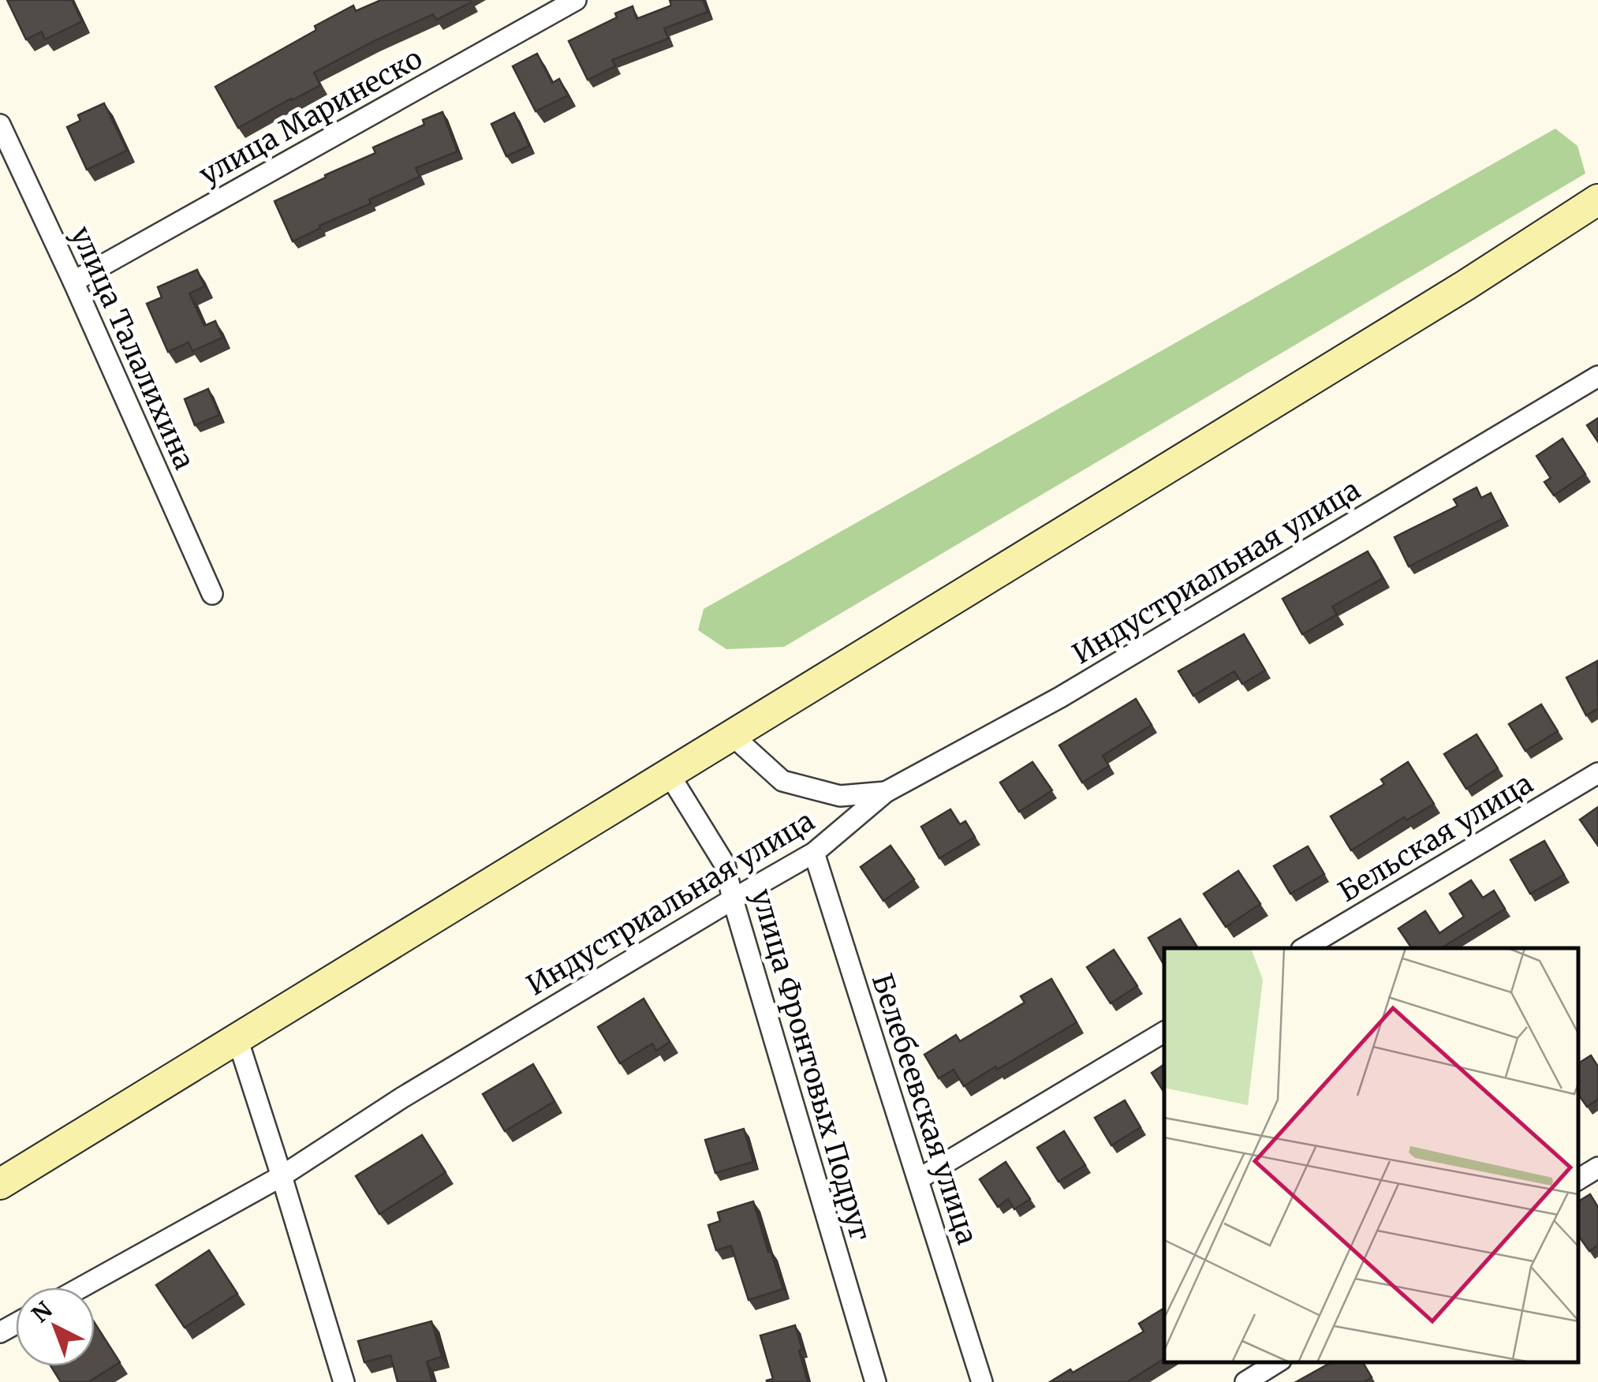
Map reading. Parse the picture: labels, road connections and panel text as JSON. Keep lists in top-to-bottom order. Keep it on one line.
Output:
{"streets":{"street":["улица Маринеско","улица Талалихина","Индустриальная улица","Бельская улица","улица Фронтовых Подруг","Белебеевская улица"]},"crossings":[["улица Маринеско","улица Талалихина"],["Индустриальная улица","улица Фронтовых Подруг"],["Индустриальная улица","Белебеевская улица"]],"north":"top left"}
